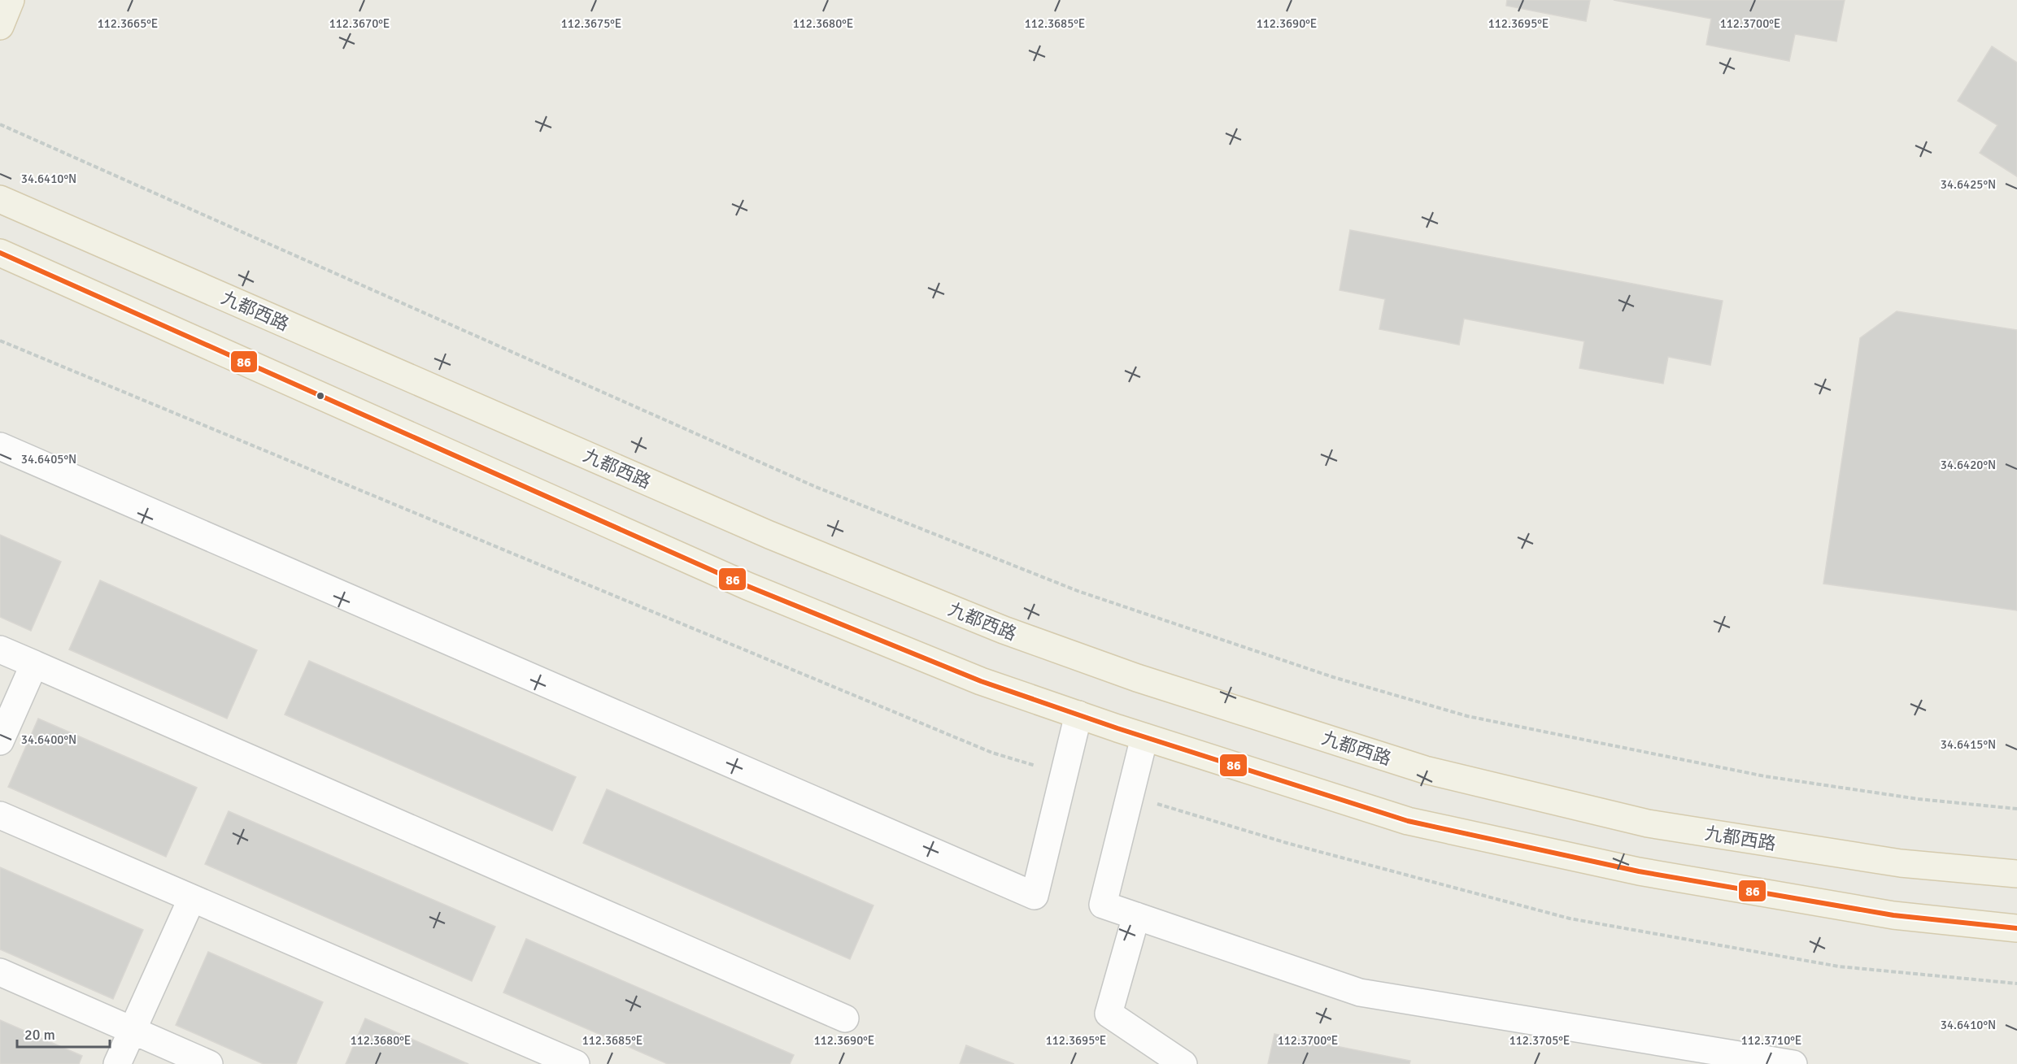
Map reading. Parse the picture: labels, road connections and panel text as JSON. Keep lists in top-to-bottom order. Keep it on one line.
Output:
{"streets":{"main road":["九都西路"]},"lines":["transit line 86"],"scale_bar":"20 m","coordinates":["112.3665°E","112.3670°E","112.3675°E","112.3680°E","112.3685°E","112.3690°E","112.3695°E","112.3700°E","34.6410°N","34.6425°N","34.6405°N","34.6420°N","34.6400°N","34.6415°N","112.3705°E","112.3710°E"]}
